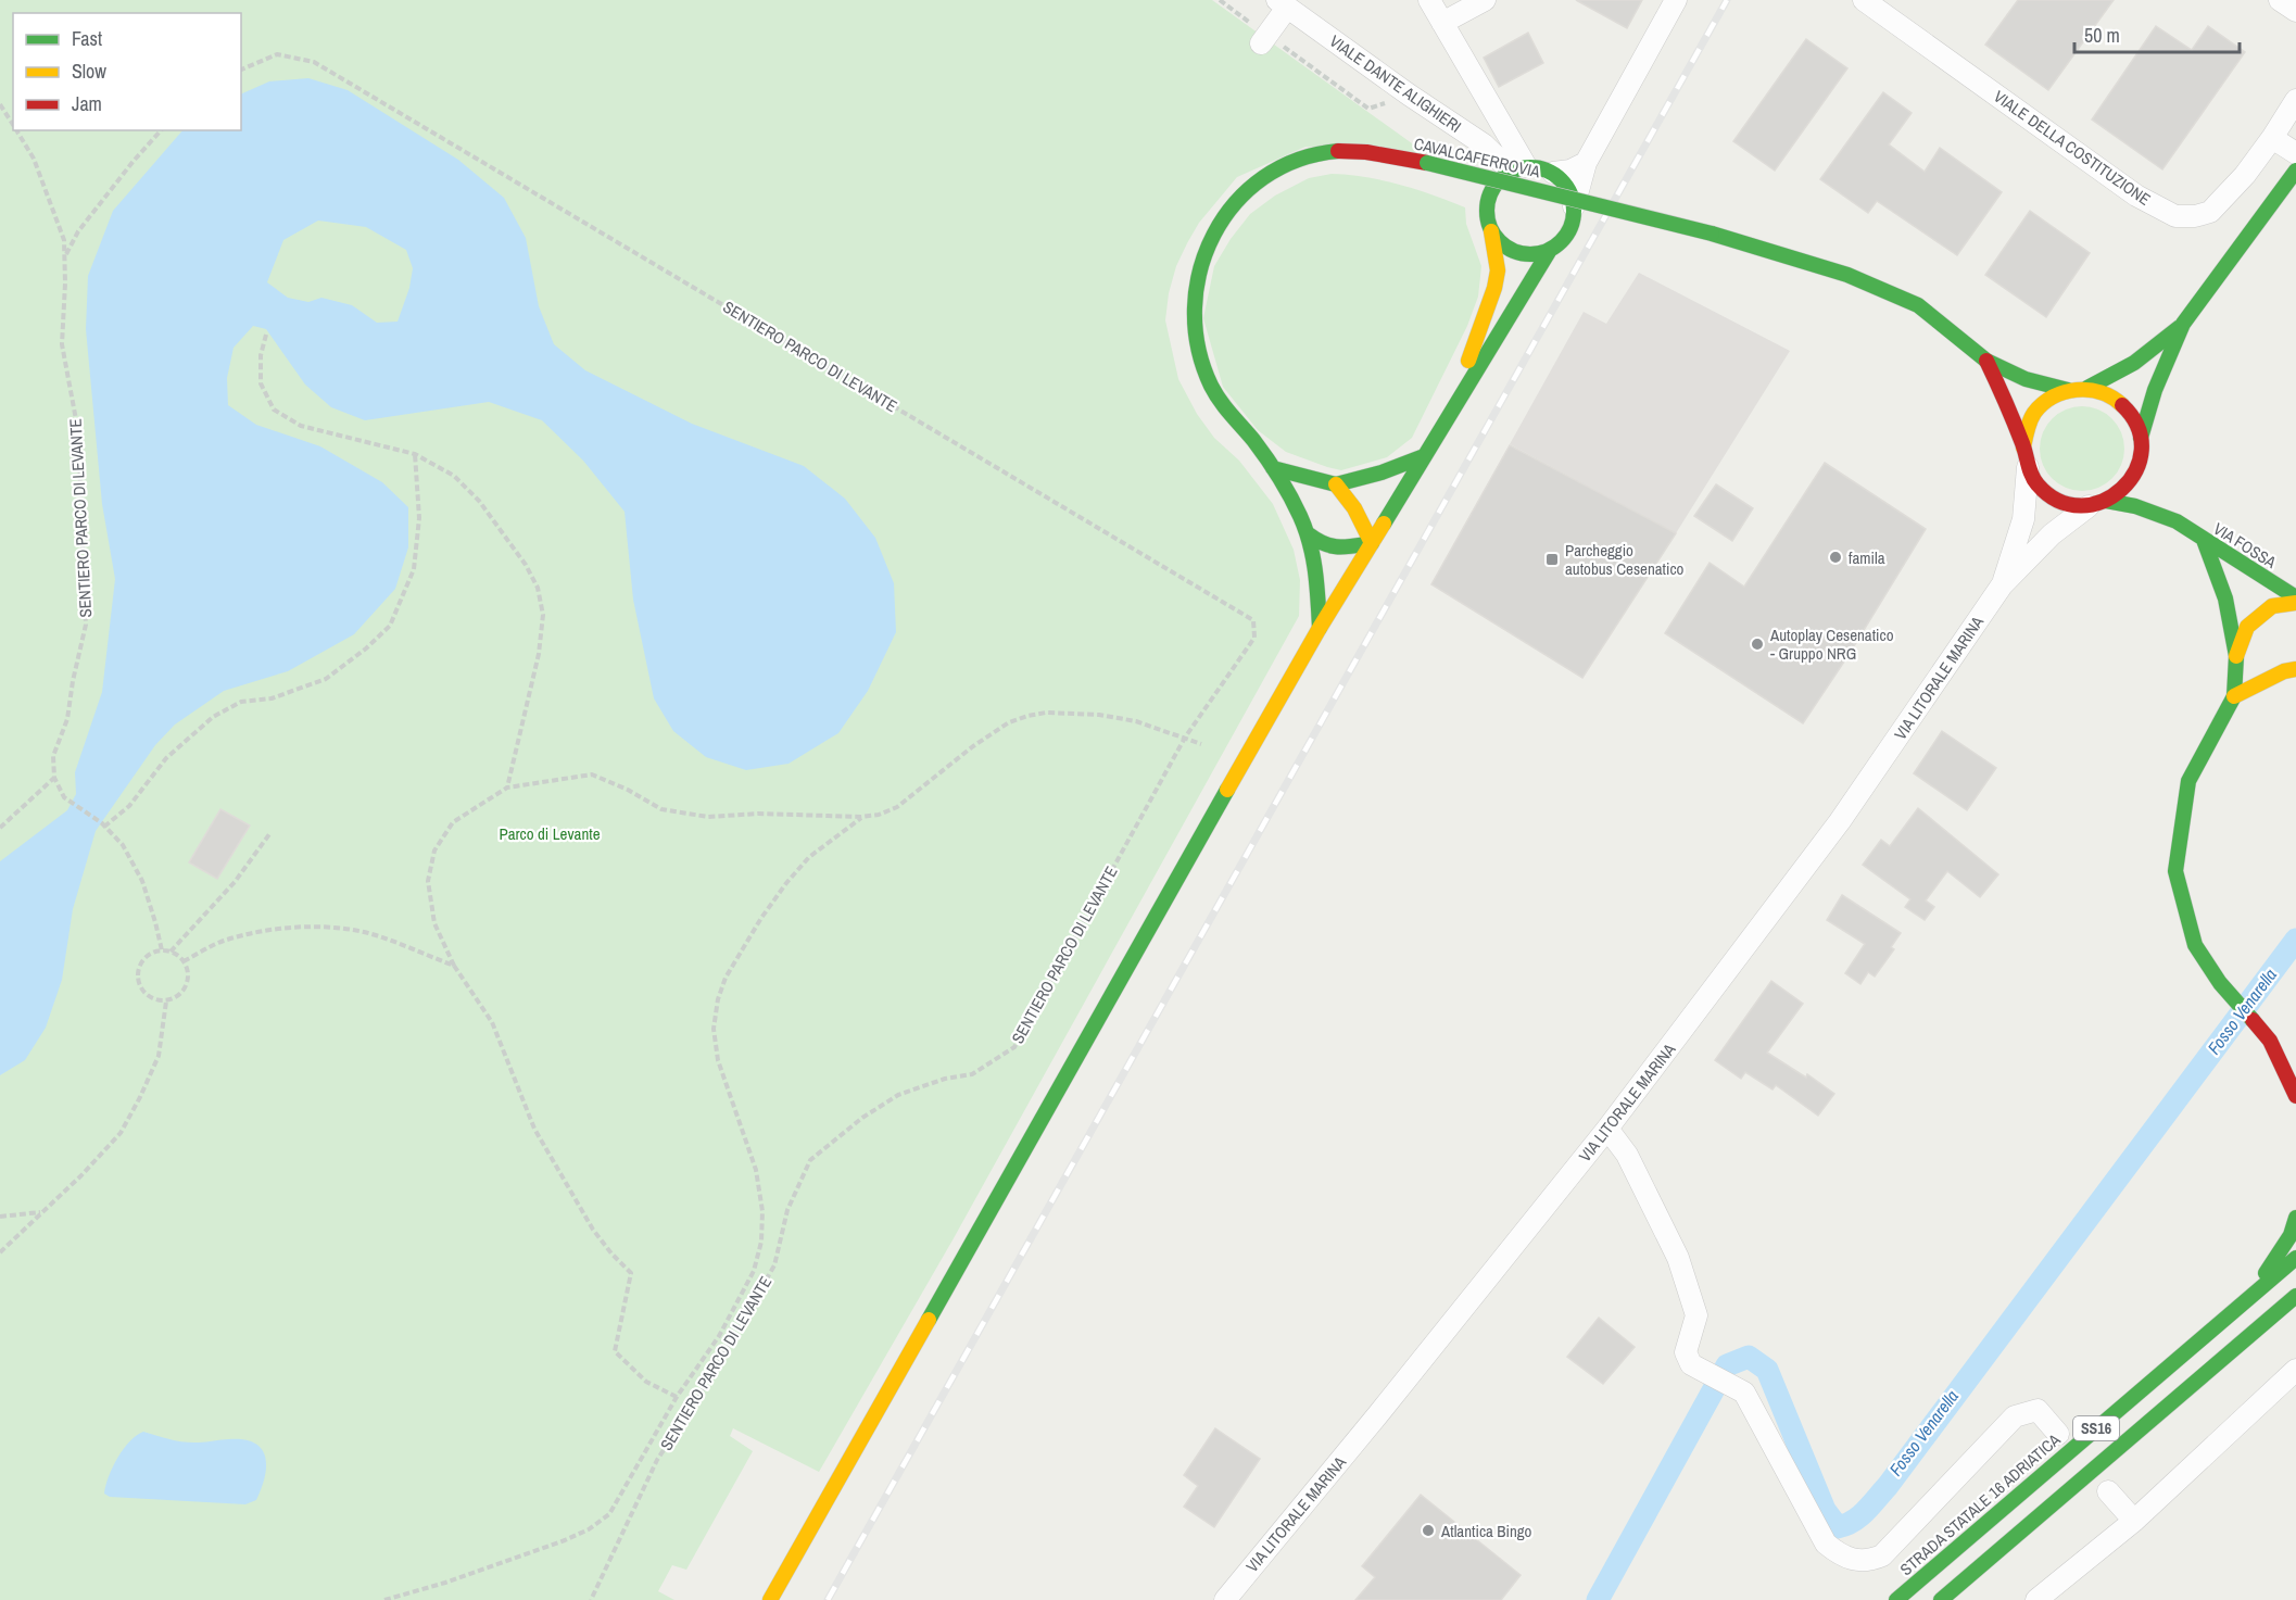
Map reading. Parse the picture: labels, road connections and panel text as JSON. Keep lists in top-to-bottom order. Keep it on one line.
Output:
{"streets":{"main road":["CAVALCAFERROVIA","VIA FOSSA","VIA LITORALE MARINA","SS16","STRADA STATALE 16 ADRIATICA"],"street":["VIALE DANTE ALIGHIERI","VIALE DELLA COSTITUZIONE"],"path":["SENTIERO PARCO DI LEVANTE"]},"crossings":[["VIA FOSSA","VIA LITORALE MARINA"]],"water":["Fosso Venarella"],"parks":["Parco di Levante"],"places":{"other":["famila","Autoplay Cesenatico - Gruppo NRG","Atlantica Bingo"],"transit":["Parcheggio autobus Cesenatico"]},"legend":["Fast","Slow","Jam"],"scale_bar":"50 m"}
